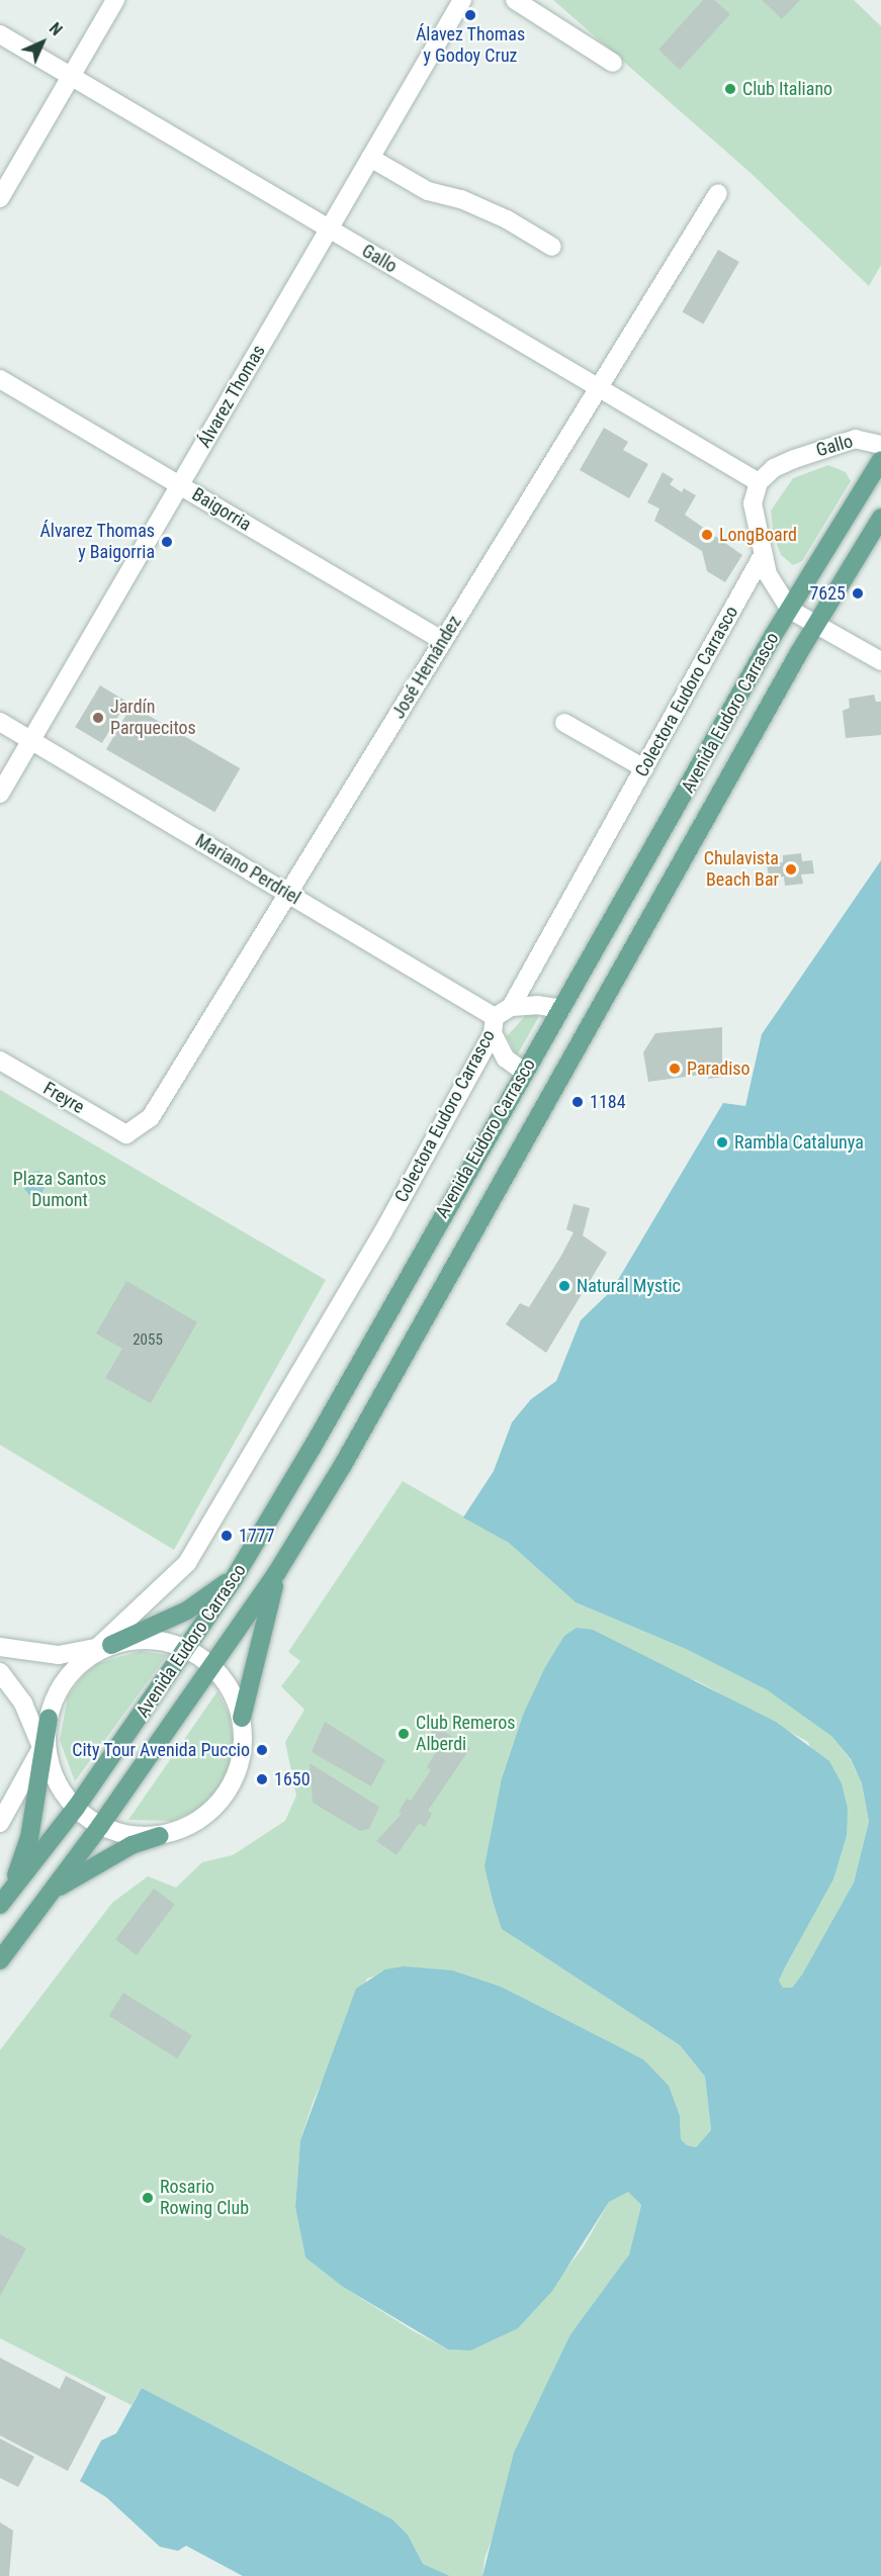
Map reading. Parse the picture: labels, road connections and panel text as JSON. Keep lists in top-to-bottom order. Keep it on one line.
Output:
{"streets":{"main road":["Avenida Eudoro Carrasco"],"street":["Gallo","Álvarez Thomas","Baigorria","José Hernández","Colectora Eudoro Carrasco","Mariano Perdriel","Freyre"]},"crossings":[["Gallo","Álvarez Thomas"],["Gallo","José Hernández"],["Álvarez Thomas","Baigorria"],["Álvarez Thomas","Mariano Perdriel"],["Baigorria","José Hernández"],["José Hernández","Mariano Perdriel"],["José Hernández","Freyre"],["Colectora Eudoro Carrasco","Mariano Perdriel"]],"parks":["Plaza Santos Dumont"],"places":["Álavez Thomas y Godoy Cruz","Club Italiano","LongBoard","Álvarez Thomas y Baigorria","7625","Jardín Parquecitos","Chulavista Beach Bar","Paradiso","1184","Rambla Catalunya","Natural Mystic","1777","Club Remeros Alberdi","City Tour Avenida Puccio","1650","Rosario Rowing Club"],"house_numbers":["2055"],"north":"top right"}
